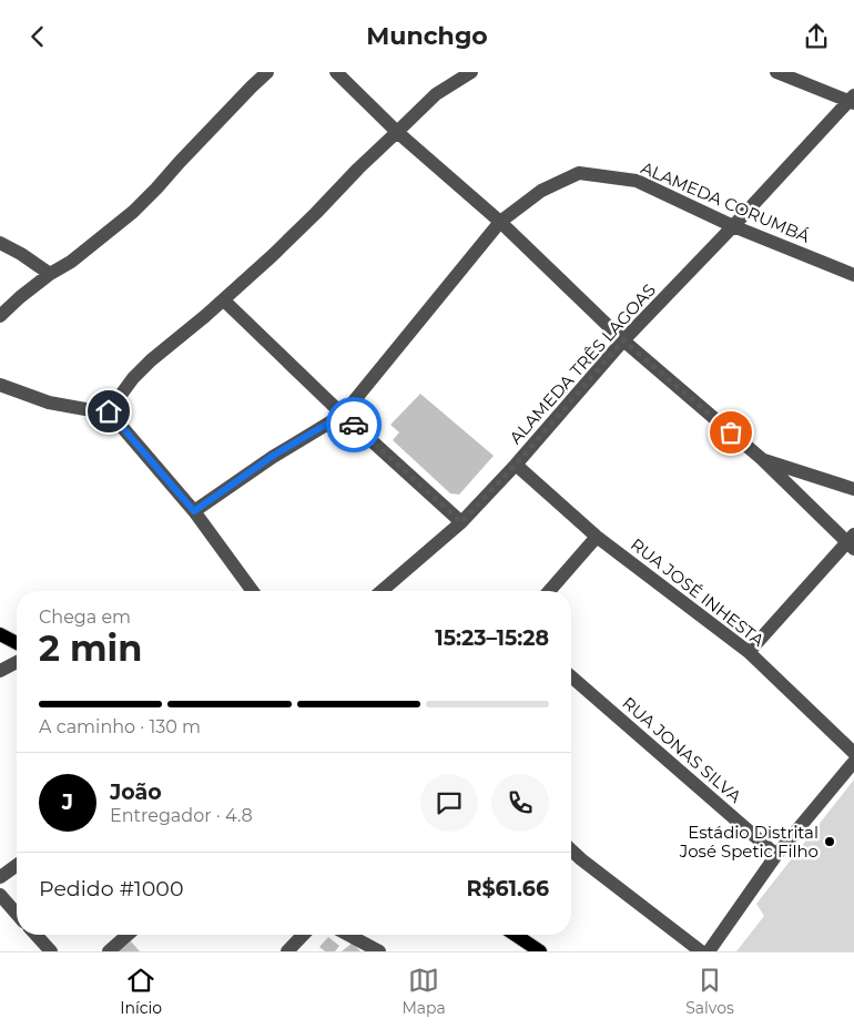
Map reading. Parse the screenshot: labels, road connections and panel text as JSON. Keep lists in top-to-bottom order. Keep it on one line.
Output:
{"streets":{"street":["ALAMEDA CORUMBÁ","ALAMEDA TRÊS LAGOAS","RUA JOSÉ INHESTA","RUA JONAS SILVA"]},"crossings":[["ALAMEDA CORUMBÁ","ALAMEDA TRÊS LAGOAS"],["ALAMEDA TRÊS LAGOAS","RUA JOSÉ INHESTA"]],"places":["Estádio Distrital José Spetic Filho"],"page":{"header":"Munchgo","heading":["2 min","Chega em","15:23–15:28"],"panel":["João","Entregador · 4.8","Pedido #1000","R$61.66"],"bar":"A caminho · 130 m","round":"J","tabs":["Início","Mapa","Salvos"]}}
